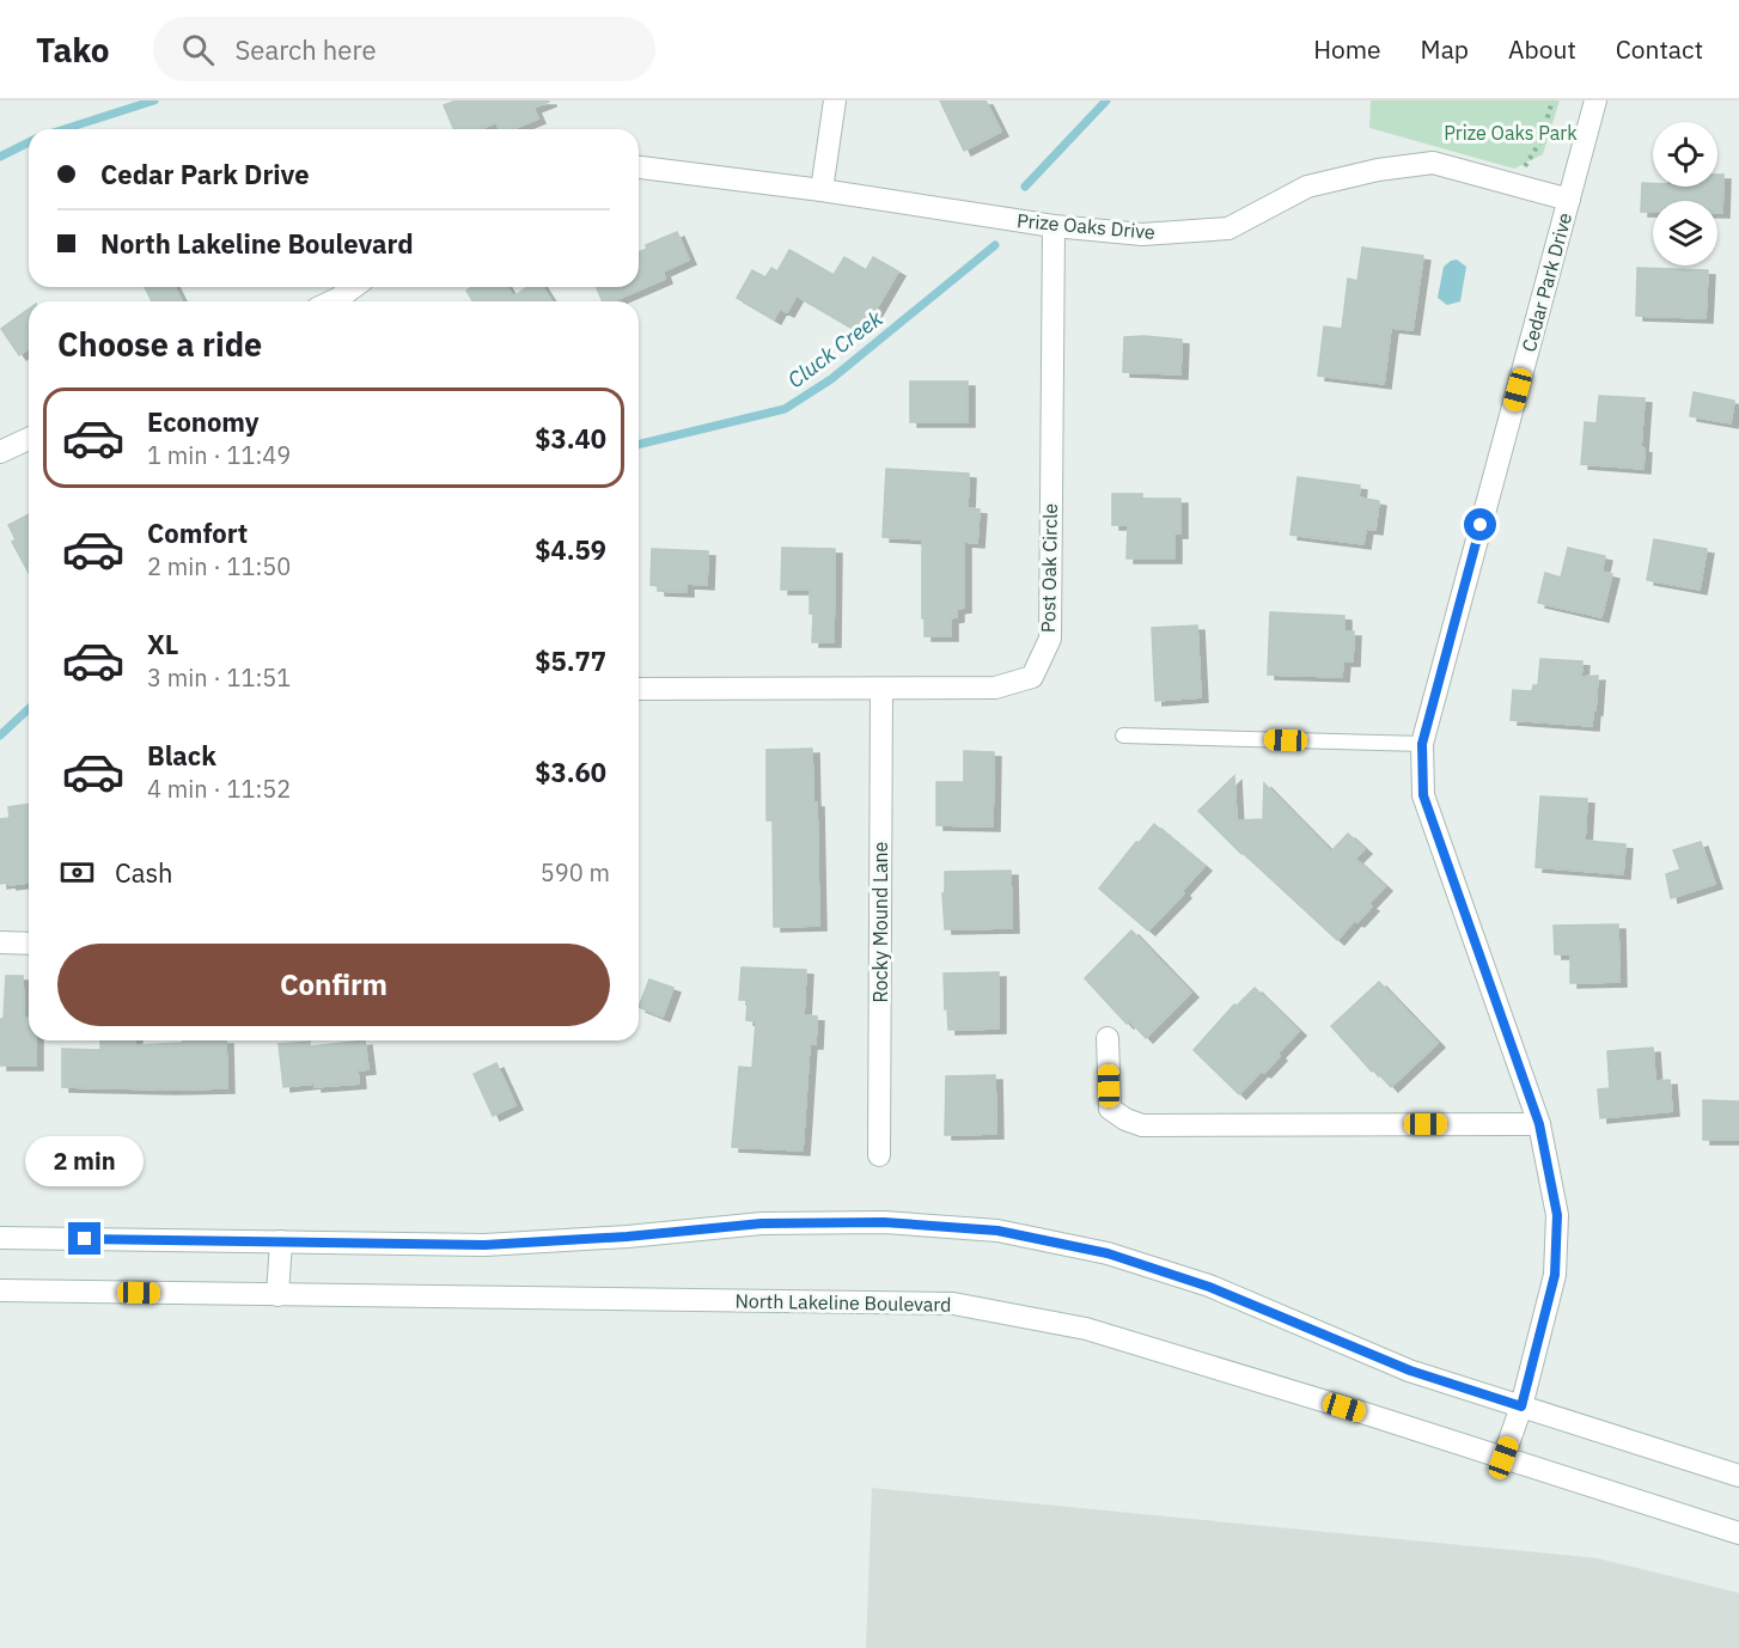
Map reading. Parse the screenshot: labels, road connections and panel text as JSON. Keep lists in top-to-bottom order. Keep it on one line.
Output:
{"streets":{"street":["Prize Oaks Drive","Cedar Park Drive","Post Oak Circle","Rocky Mound Lane","North Lakeline Boulevard"]},"crossings":[["Prize Oaks Drive","Cedar Park Drive"],["Prize Oaks Drive","Post Oak Circle"],["Cedar Park Drive","North Lakeline Boulevard"],["Post Oak Circle","Rocky Mound Lane"]],"water":["Cluck Creek"],"parks":["Prize Oaks Park"],"page":{"header":"Tako","search":"Search here","nav":["Home","Map","About","Contact"],"banner":["Cedar Park Drive","North Lakeline Boulevard"],"heading":"Choose a ride","list":[{"name":"Economy","note":"1 min · 11:49","value":"$3.40"},{"name":"Comfort","note":"2 min · 11:50","value":"$4.59"},{"name":"XL","note":"3 min · 11:51","value":"$5.77"},{"name":"Black","note":"4 min · 11:52","value":"$3.60"}],"pay":["Cash","590 m"],"buttons":"Confirm","bubble":"2 min"}}
